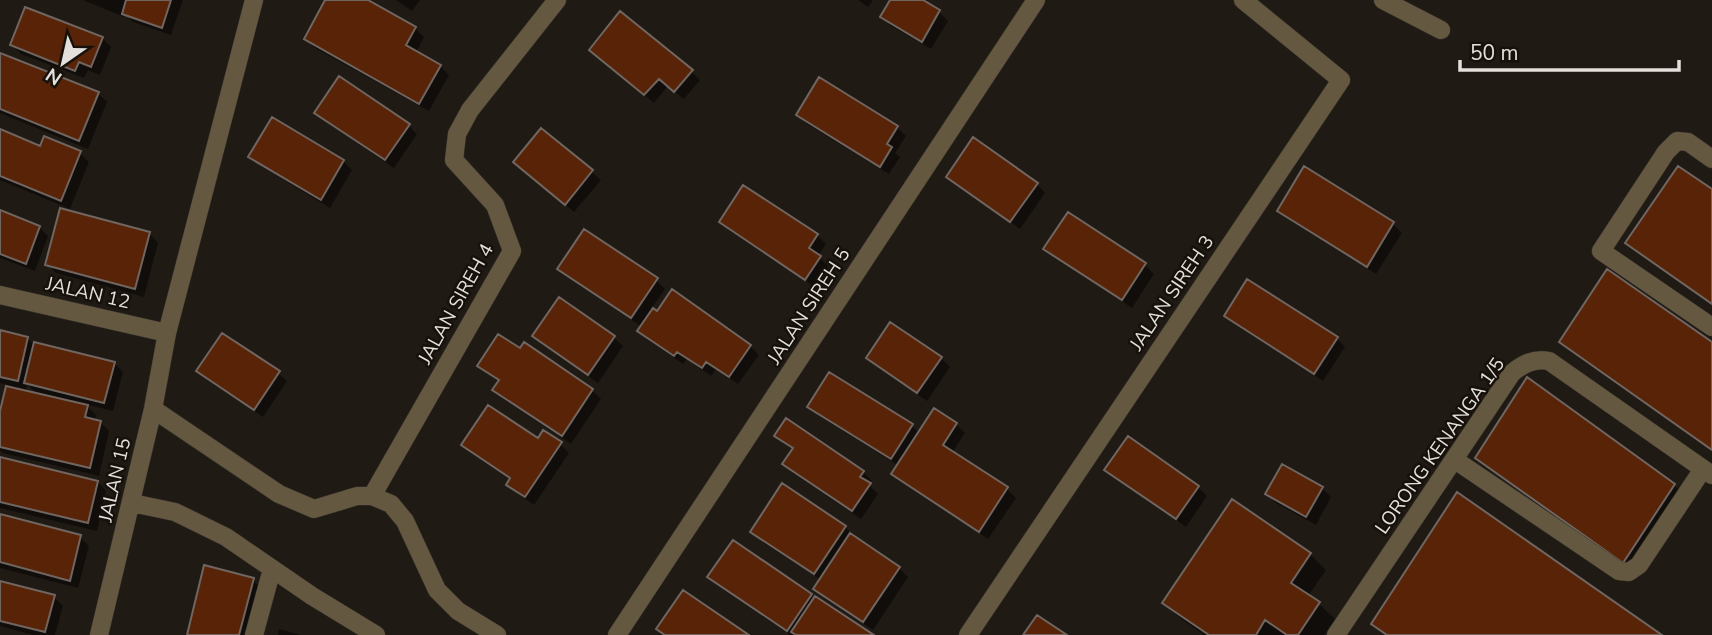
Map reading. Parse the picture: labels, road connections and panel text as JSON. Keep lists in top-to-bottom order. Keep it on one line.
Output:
{"streets":{"street":["JALAN 12","JALAN SIREH 3","JALAN SIREH 4","JALAN SIREH 5","LORONG KENANGA 1/5","JALAN 15"]},"crossings":[["JALAN 12","JALAN 15"]],"scale_bar":"50 m","north":"bottom left"}
